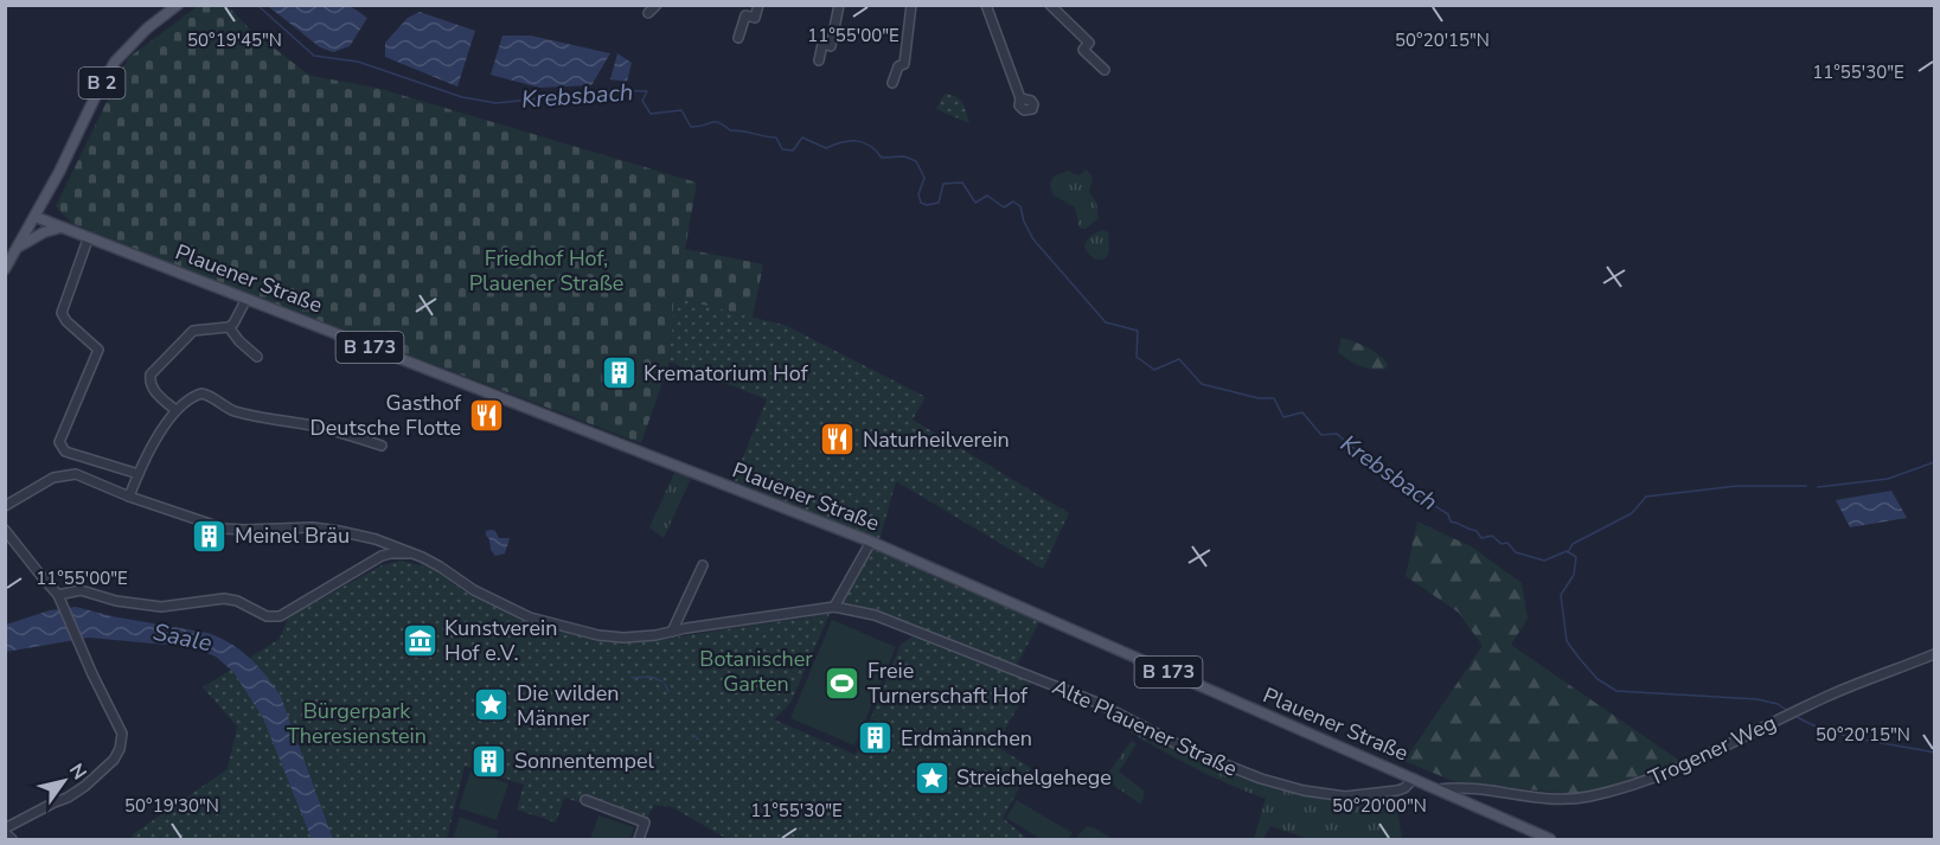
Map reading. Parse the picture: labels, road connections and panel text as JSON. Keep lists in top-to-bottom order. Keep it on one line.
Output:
{"streets":{"main road":["B 2","Plauener Straße","B 173"],"street":["Alte Plauener Straße","Trogener Weg"]},"crossings":[["B 2","Plauener Straße"],["Plauener Straße","Alte Plauener Straße"],["Plauener Straße","Trogener Weg"]],"water":["Krebsbach","Saale"],"parks":["Friedhof Hof, Plauener Straße","Botanischer Garten","Bürgerpark Theresienstein"],"places":{"building":["Krematorium Hof","Meinel Bräu","Erdmännchen","Sonnentempel"],"restaurant":["Gasthof Deutsche Flotte","Naturheilverein"],"museum":["Kunstverein Hof e.V."],"sports":["Freie Turnerschaft Hof"],"place":["Die wilden Männer","Streichelgehege"]},"north":"top right","coordinates":["11°55'00\"E","50°19'45\"N","50°20'15\"N","11°55'30\"E","50°19'30\"N","50°20'00\"N"]}
